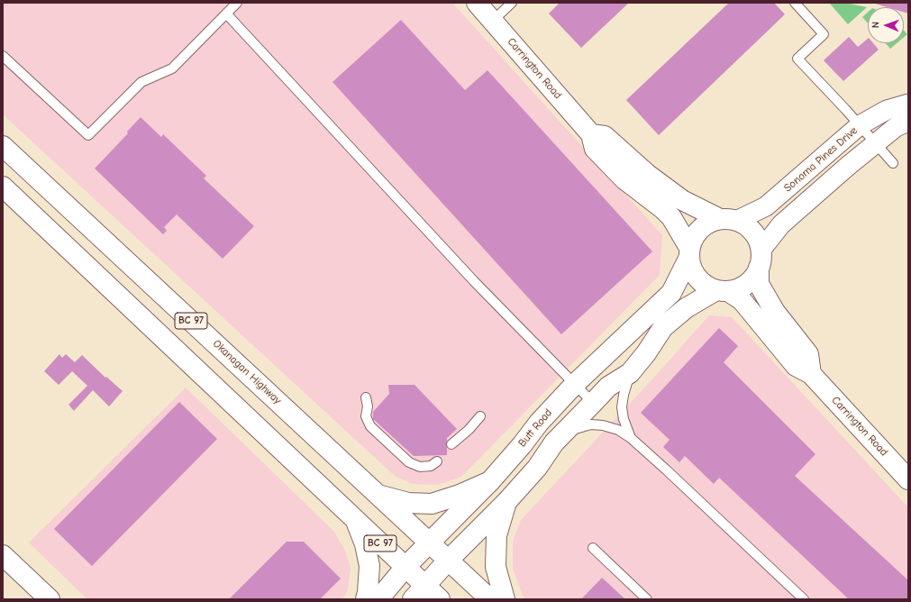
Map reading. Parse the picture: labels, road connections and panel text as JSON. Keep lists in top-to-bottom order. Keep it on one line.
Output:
{"streets":{"main road":["Carrington Road","BC 97","Okanagan Highway","Butt Road"],"street":["Sonoma Pines Drive"]},"crossings":[["Carrington Road","Sonoma Pines Drive"],["Carrington Road","Butt Road"],["Sonoma Pines Drive","Butt Road"],["BC 97","Butt Road"],["Okanagan Highway","Butt Road"]],"north":"left"}
